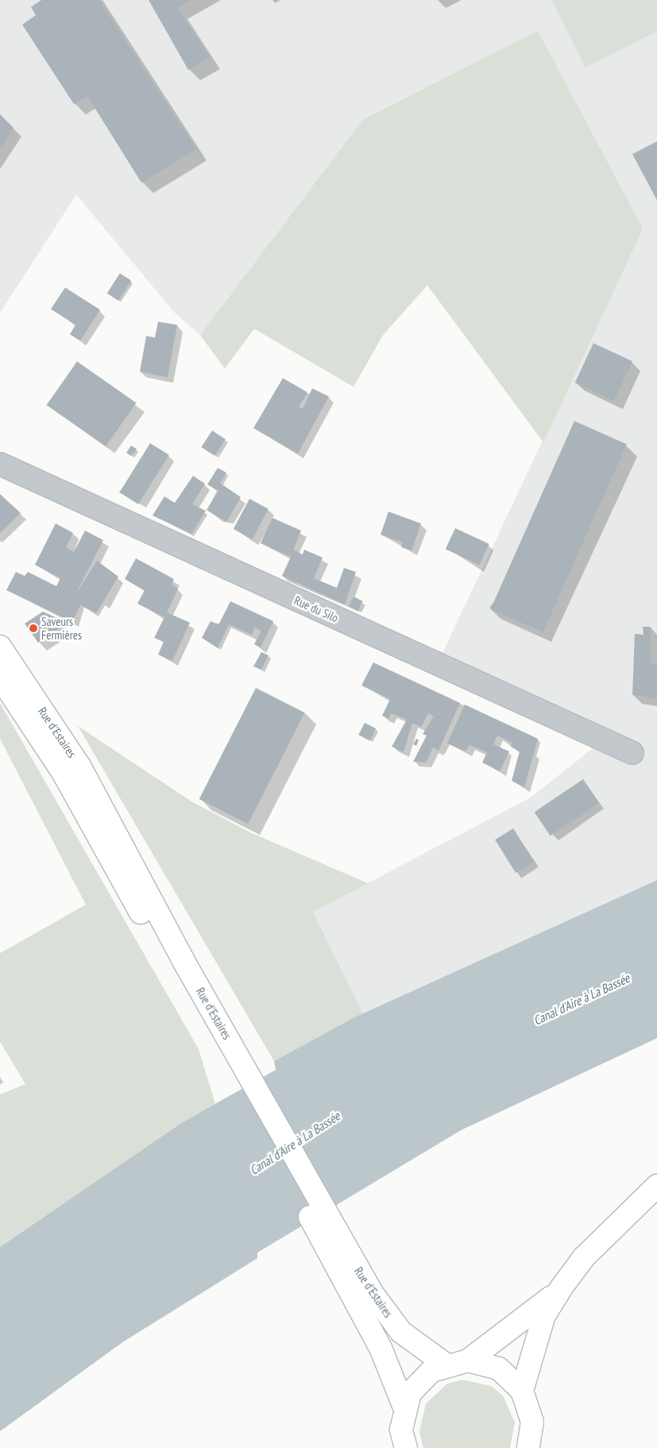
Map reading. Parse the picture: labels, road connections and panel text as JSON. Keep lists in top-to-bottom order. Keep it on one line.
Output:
{"streets":{"main road":["Rue d'Estaires"],"street":["Rue du Silo"]},"water":["Canal d'Aire à La Bassée"],"places":["Saveurs Fermières"]}
